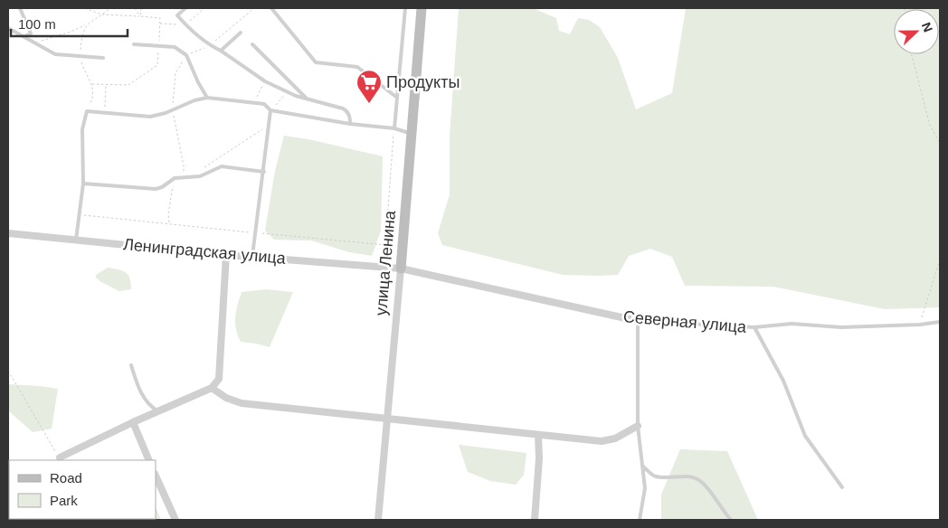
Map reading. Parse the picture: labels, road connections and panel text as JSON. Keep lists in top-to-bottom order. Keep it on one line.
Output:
{"streets":{"street":["Ленинградская улица","улица Ленина","Северная улица"]},"crossings":[["Ленинградская улица","улица Ленина"],["Ленинградская улица","Северная улица"],["улица Ленина","Северная улица"]],"places":{"supermarket":["Продукты"]},"legend":["Road","Park"],"scale_bar":"100 m","north":"right"}
